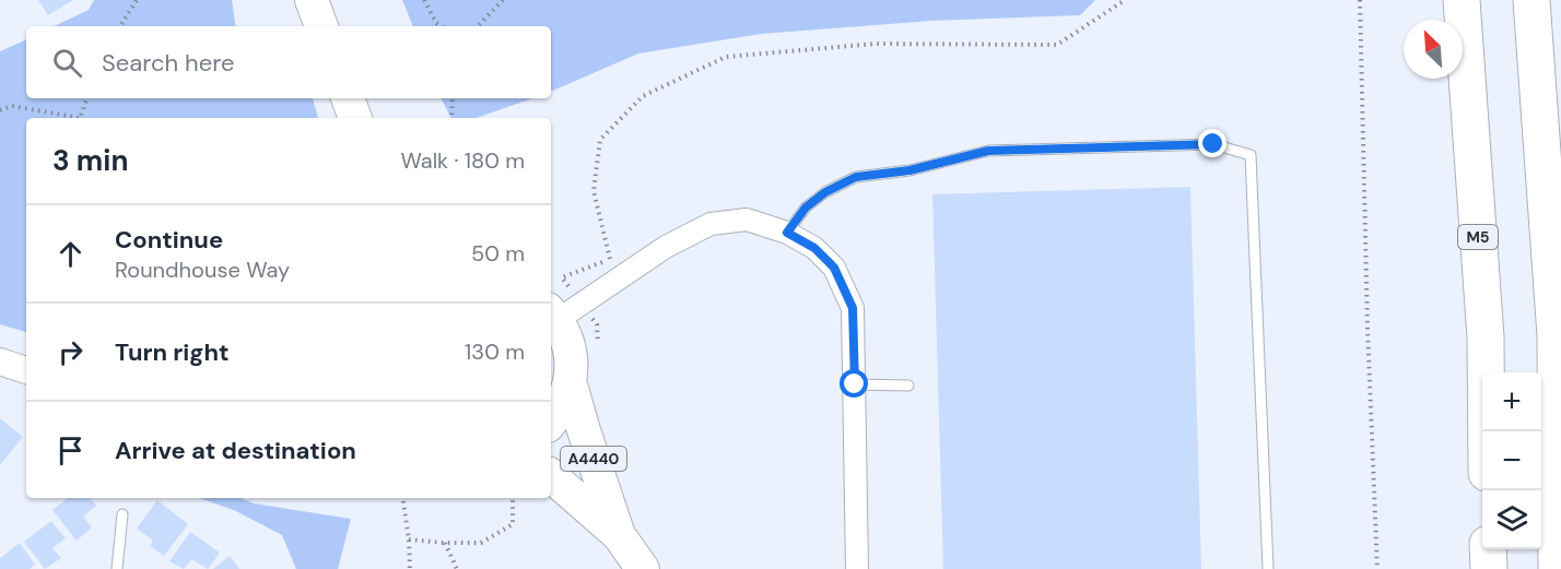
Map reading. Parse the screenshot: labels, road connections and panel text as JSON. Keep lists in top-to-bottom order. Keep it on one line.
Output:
{"streets":{"highway":["M5"],"main road":["A4440"]},"north":"top left","page":{"search":"Search here","heading":["3 min","Walk · 180 m"],"list":[["Continue","Roundhouse Way","50 m"],["Turn right","130 m"],"Arrive at destination"],"map_buttons":["+","−"]}}
